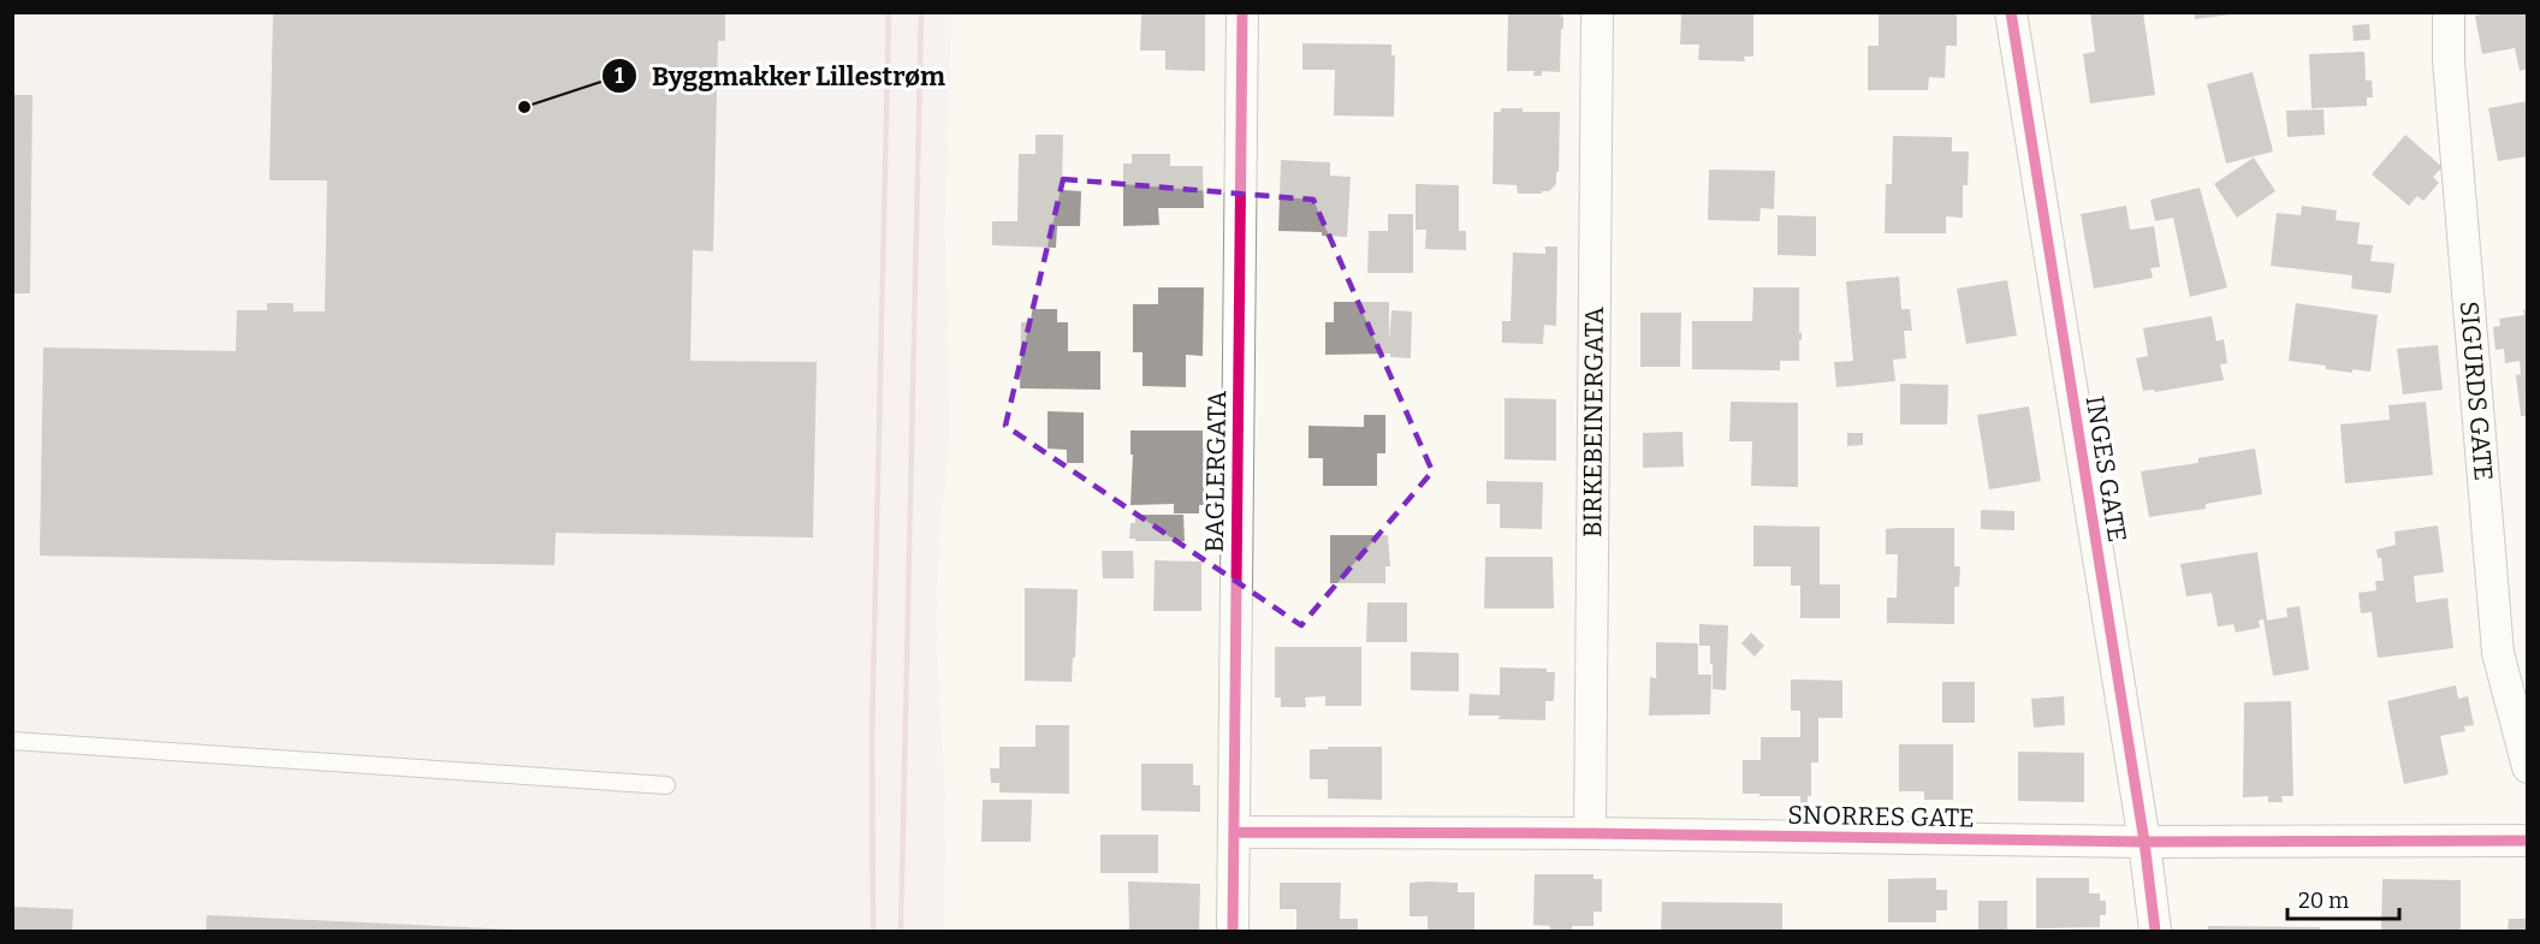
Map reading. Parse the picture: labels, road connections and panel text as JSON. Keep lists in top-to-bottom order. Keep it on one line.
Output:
{"streets":{"street":["SIGURDS GATE","BIRKEBEINERGATA","INGES GATE","BAGLERGATA","SNORRES GATE"]},"crossings":[["BIRKEBEINERGATA","SNORRES GATE"],["INGES GATE","SNORRES GATE"],["BAGLERGATA","SNORRES GATE"]],"places":["Byggmakker Lillestrøm"],"scale_bar":"20 m"}
